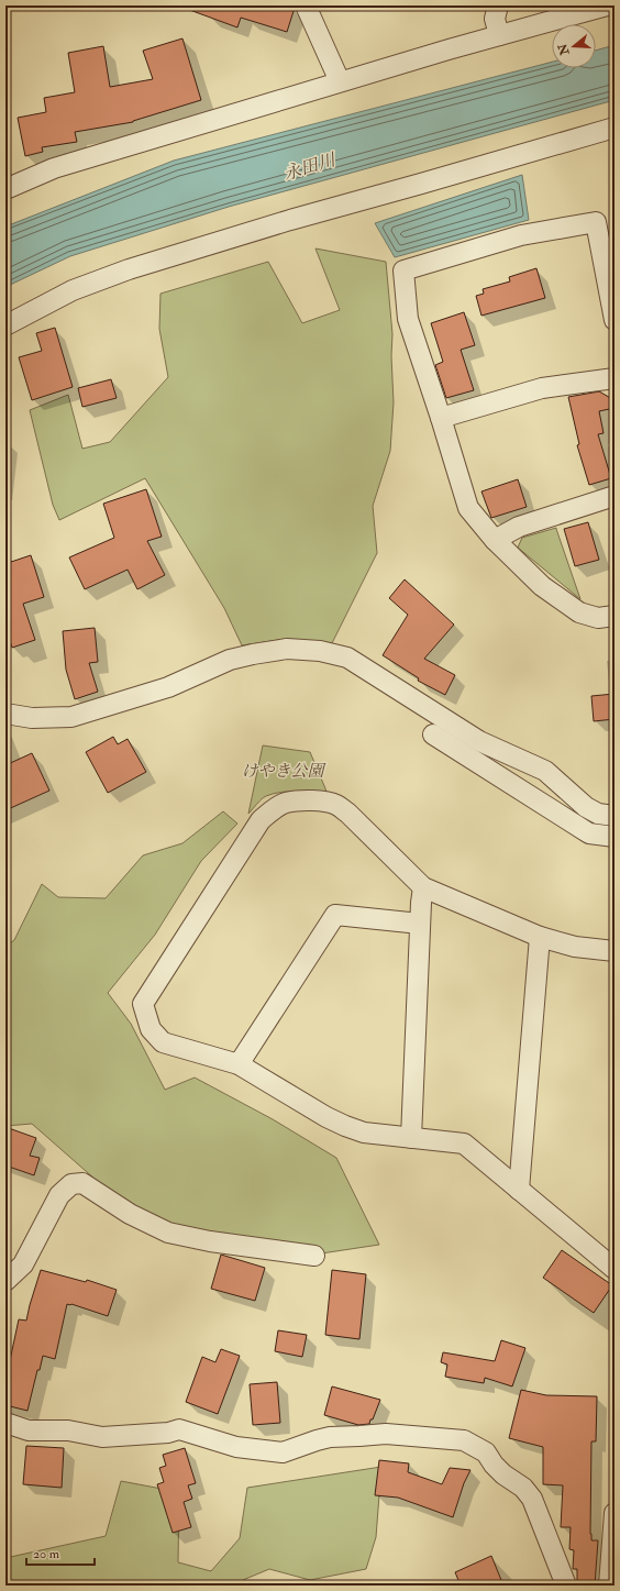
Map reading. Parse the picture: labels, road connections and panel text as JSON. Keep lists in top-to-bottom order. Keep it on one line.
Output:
{"water":["永田川"],"parks":["けやき公園"],"scale_bar":"20 m","north":"left"}
